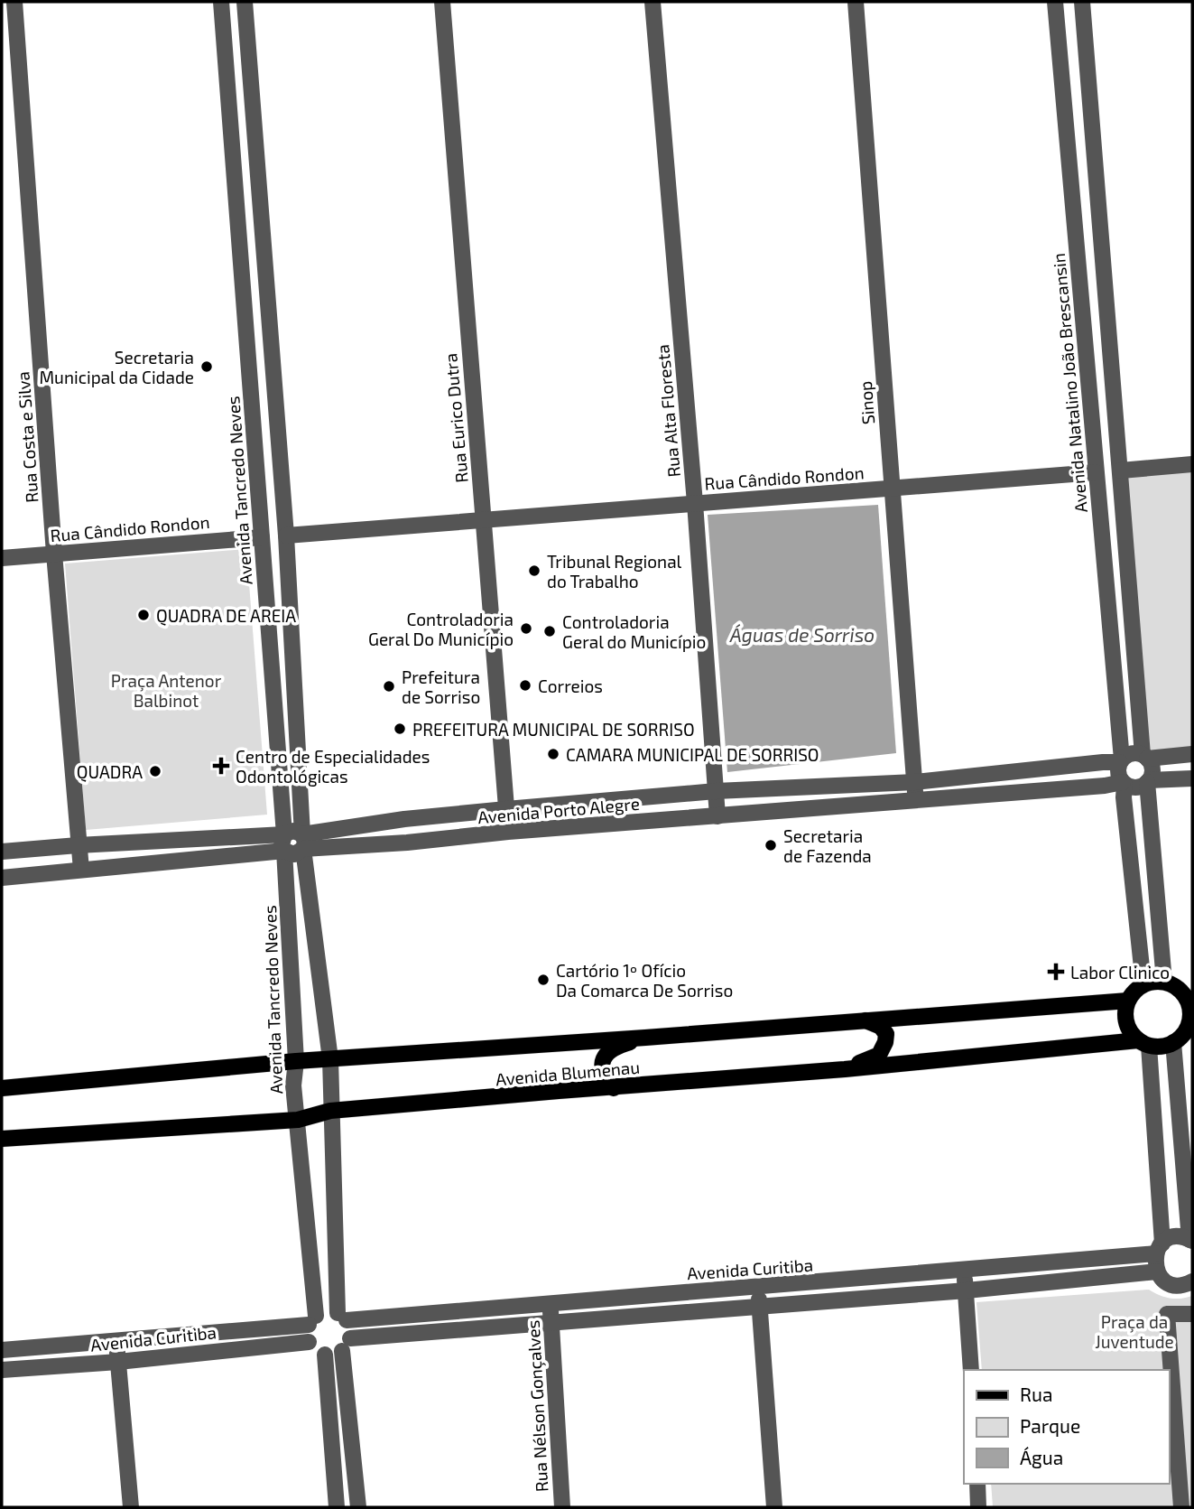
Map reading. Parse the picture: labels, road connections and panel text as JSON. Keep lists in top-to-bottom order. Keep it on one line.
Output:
{"streets":{"main road":["Avenida Blumenau"],"street":["Avenida Natalino João Brescansin","Sinop","Rua Alta Floresta","Rua Eurico Dutra","Rua Costa e Silva","Rua Cândido Rondon","Avenida Tancredo Neves","Avenida Porto Alegre","Avenida Curitiba","Rua Nélson Gonçalves"]},"crossings":[["Avenida Natalino João Brescansin","Rua Cândido Rondon"],["Avenida Natalino João Brescansin","Avenida Porto Alegre"],["Sinop","Rua Cândido Rondon"],["Sinop","Avenida Porto Alegre"],["Rua Alta Floresta","Rua Cândido Rondon"],["Rua Alta Floresta","Avenida Porto Alegre"],["Rua Eurico Dutra","Rua Cândido Rondon"],["Rua Eurico Dutra","Avenida Porto Alegre"],["Rua Costa e Silva","Rua Cândido Rondon"],["Rua Costa e Silva","Avenida Porto Alegre"],["Rua Cândido Rondon","Avenida Tancredo Neves"],["Avenida Tancredo Neves","Avenida Porto Alegre"],["Avenida Tancredo Neves","Avenida Blumenau"],["Avenida Tancredo Neves","Avenida Curitiba"],["Avenida Curitiba","Rua Nélson Gonçalves"]],"water":["Águas de Sorriso"],"parks":["Praça Antenor Balbinot","Praça da Juventude"],"places":{"other":["Secretaria Municipal da Cidade","Tribunal Regional do Trabalho","QUADRA DE AREIA","Controladoria Geral Do Município","Controladoria Geral do Município","Correios","Prefeitura de Sorriso","PREFEITURA MUNICIPAL DE SORRISO","CAMARA MUNICIPAL DE SORRISO","QUADRA","Secretaria de Fazenda","Cartório 1º Ofício Da Comarca De Sorriso"],"health":["Centro de Especialidades Odontológicas","Labor Clinico"]},"legend":["Rua","Parque","Água"]}
